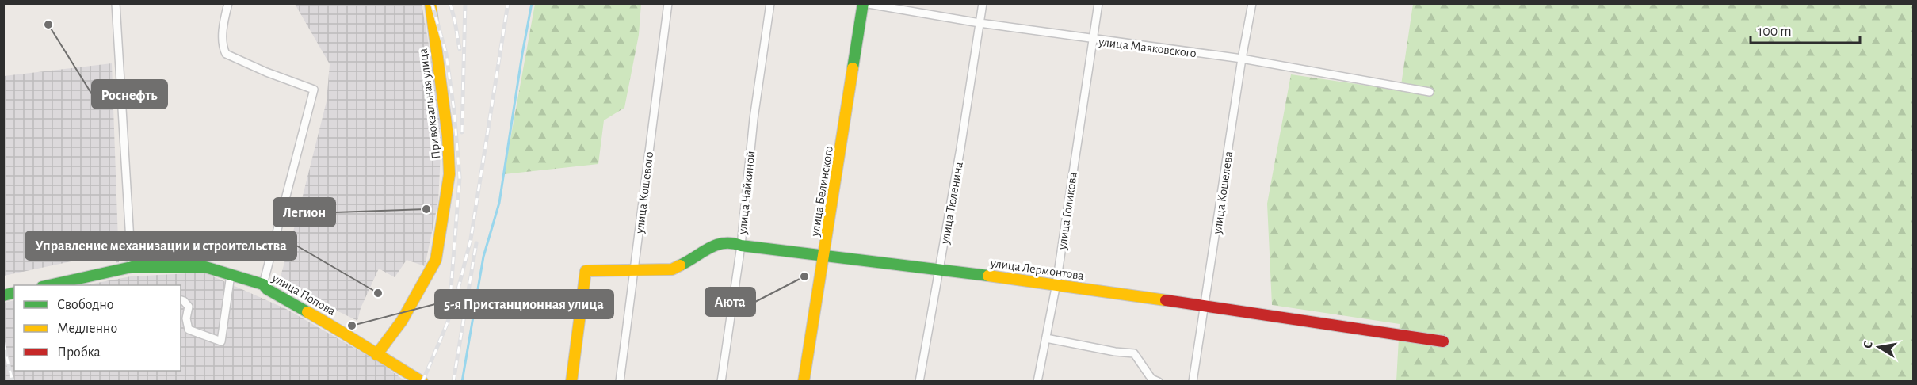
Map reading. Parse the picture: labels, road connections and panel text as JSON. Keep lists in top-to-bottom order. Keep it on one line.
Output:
{"streets":{"street":["улица Маяковского","Привокзальная улица","улица Белинского","улица Кошевого","улица Чайкиной","улица Кошелева","улица Тюленина","улица Голикова","улица Лермонтова","улица Попова"]},"crossings":[["улица Маяковского","улица Белинского"],["улица Маяковского","улица Кошелева"],["улица Маяковского","улица Тюленина"],["улица Маяковского","улица Голикова"],["Привокзальная улица","улица Попова"],["улица Белинского","улица Лермонтова"],["улица Кошевого","улица Лермонтова"],["улица Чайкиной","улица Лермонтова"],["улица Кошелева","улица Лермонтова"],["улица Тюленина","улица Лермонтова"],["улица Голикова","улица Лермонтова"]],"places":["Роснефть","Легион","Аюта","Управление механизации и строительства","5-я Пристанционная улица"],"legend":["Свободно","Медленно","Пробка"],"scale_bar":"100 m","north":"left"}
